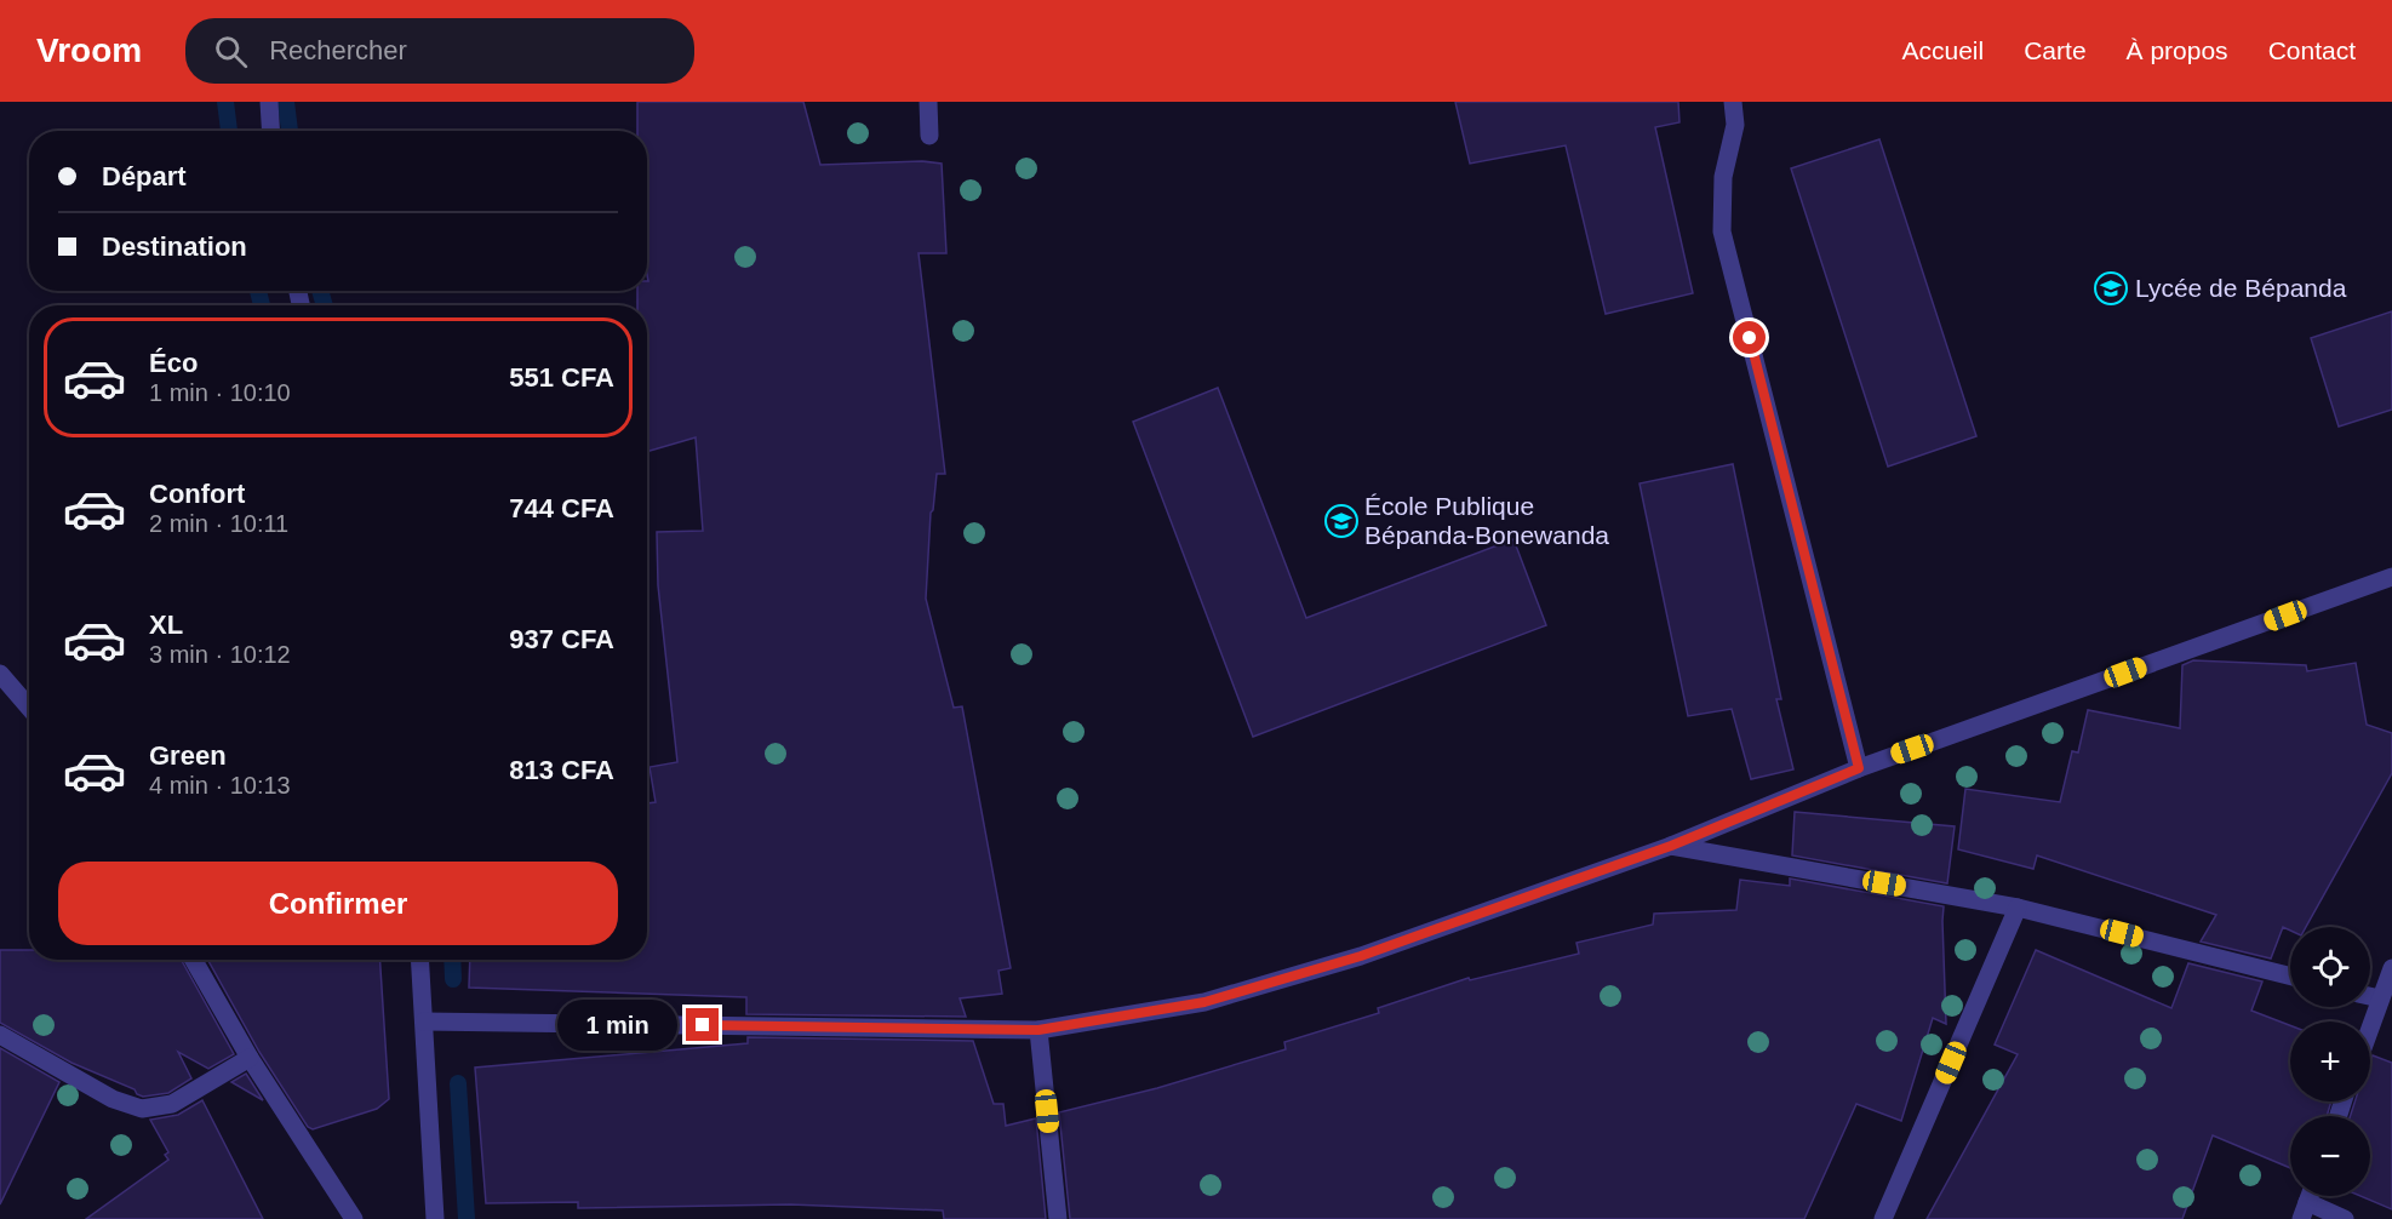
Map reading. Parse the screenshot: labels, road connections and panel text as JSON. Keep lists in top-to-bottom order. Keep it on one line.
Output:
{"places":{"school or university":["Lycée de Bépanda","École Publique Bépanda-Bonewanda"]},"page":{"header":"Vroom","search":"Rechercher","nav":["Accueil","Carte","À propos","Contact"],"banner":["Départ","Destination"],"list":[{"name":"Éco","note":"1 min · 10:10","value":"551 CFA"},{"name":"Confort","note":"2 min · 10:11","value":"744 CFA"},{"name":"XL","note":"3 min · 10:12","value":"937 CFA"},{"name":"Green","note":"4 min · 10:13","value":"813 CFA"}],"buttons":"Confirmer","map_buttons":["+","−"],"bubble":"1 min"}}
